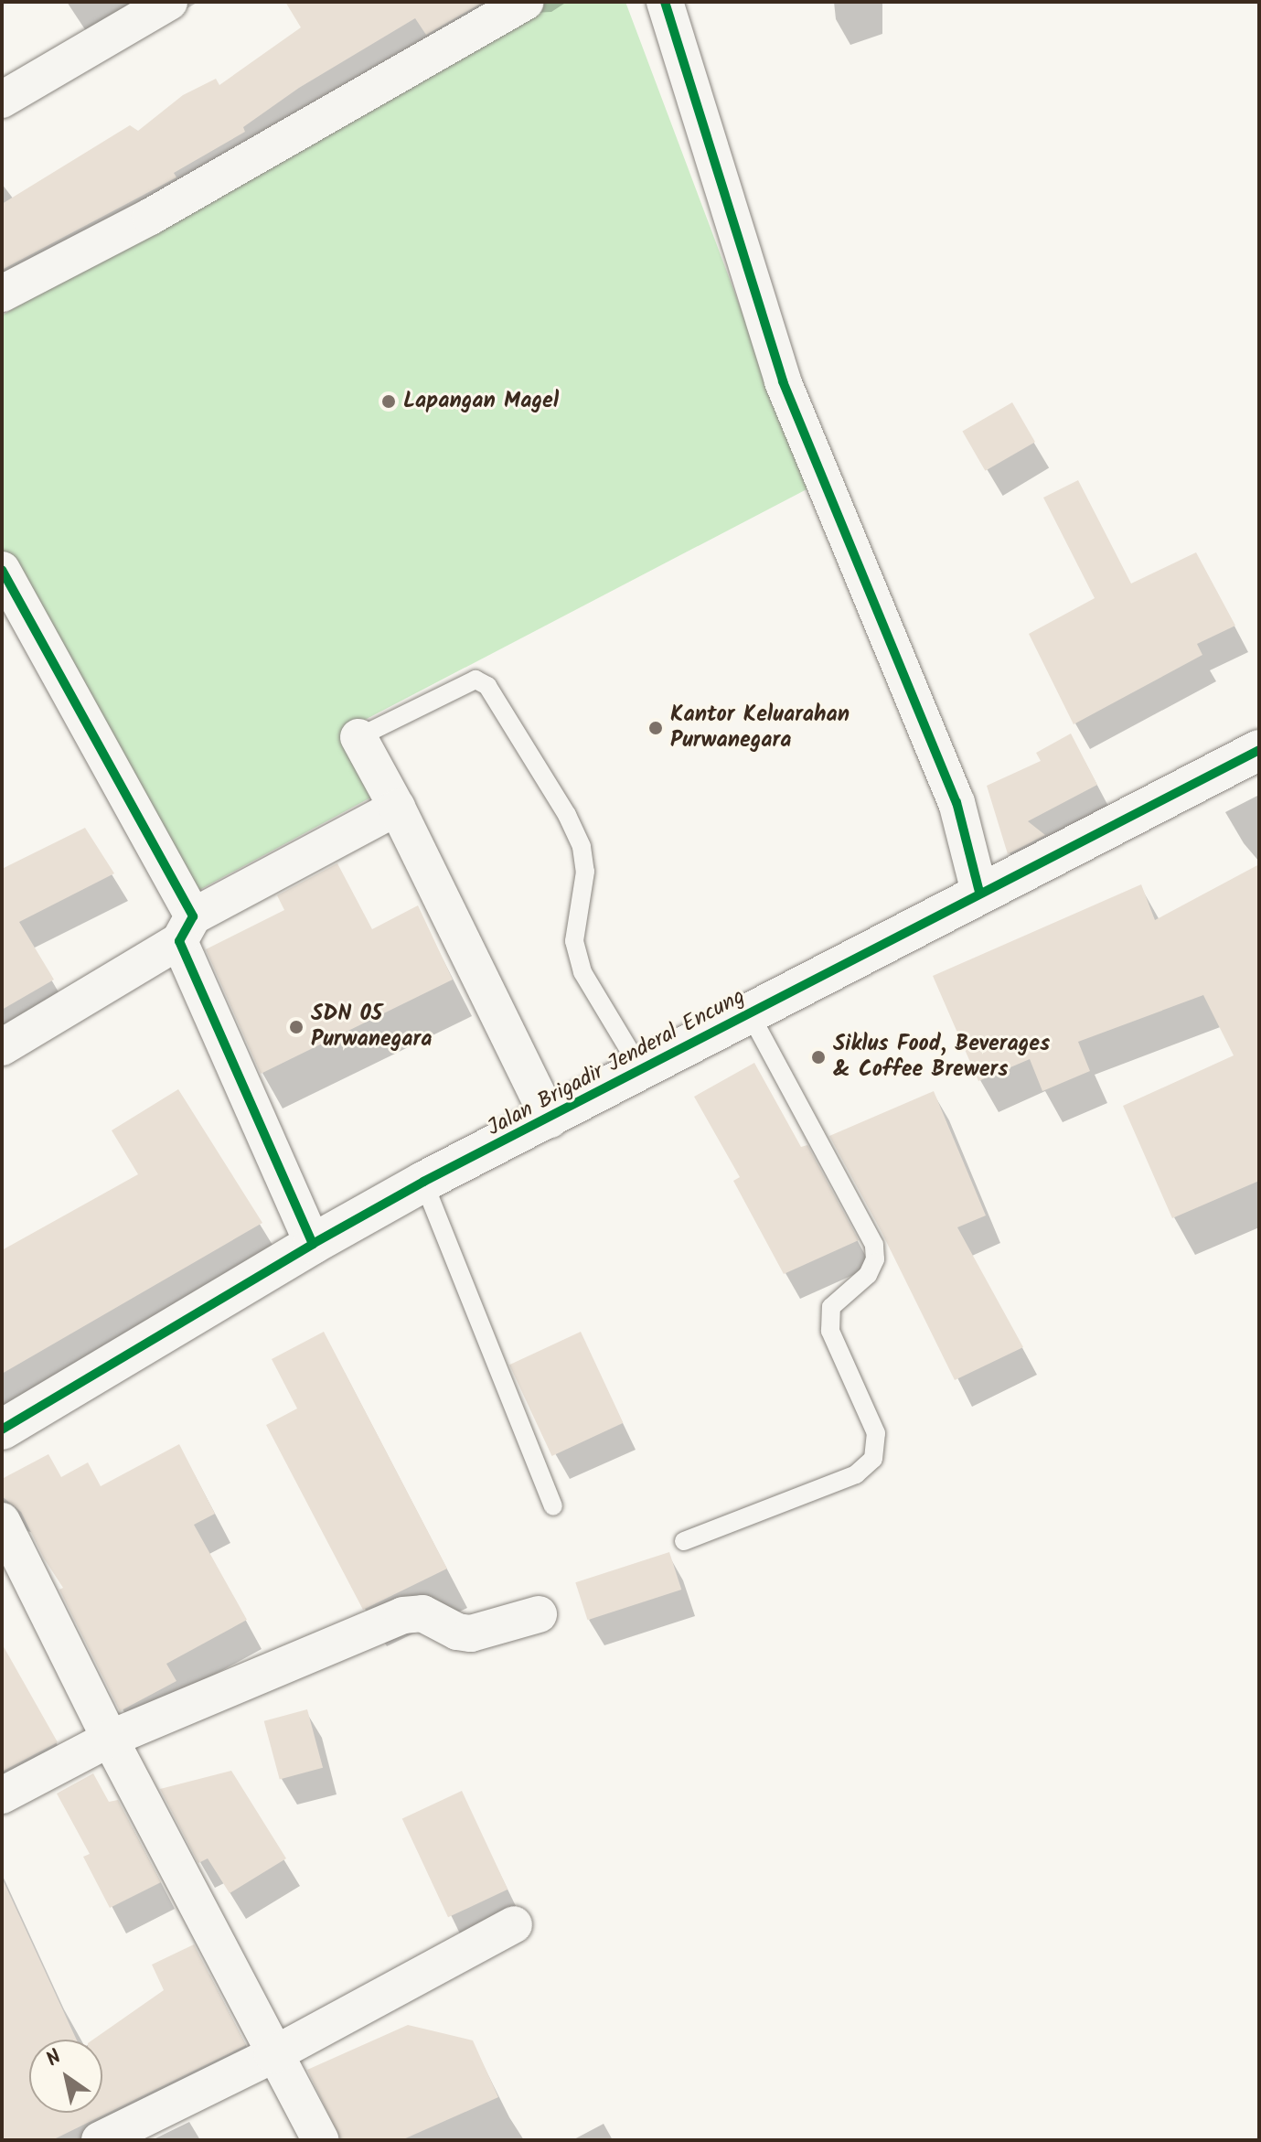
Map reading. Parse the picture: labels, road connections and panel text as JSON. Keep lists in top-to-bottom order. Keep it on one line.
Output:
{"streets":{"street":["Jalan Brigadir Jenderal Encung"]},"places":["Lapangan Magel","Kantor Keluarahan Purwanegara","SDN 05 Purwanegara","Siklus Food, Beverages & Coffee Brewers"],"north":"top left"}
